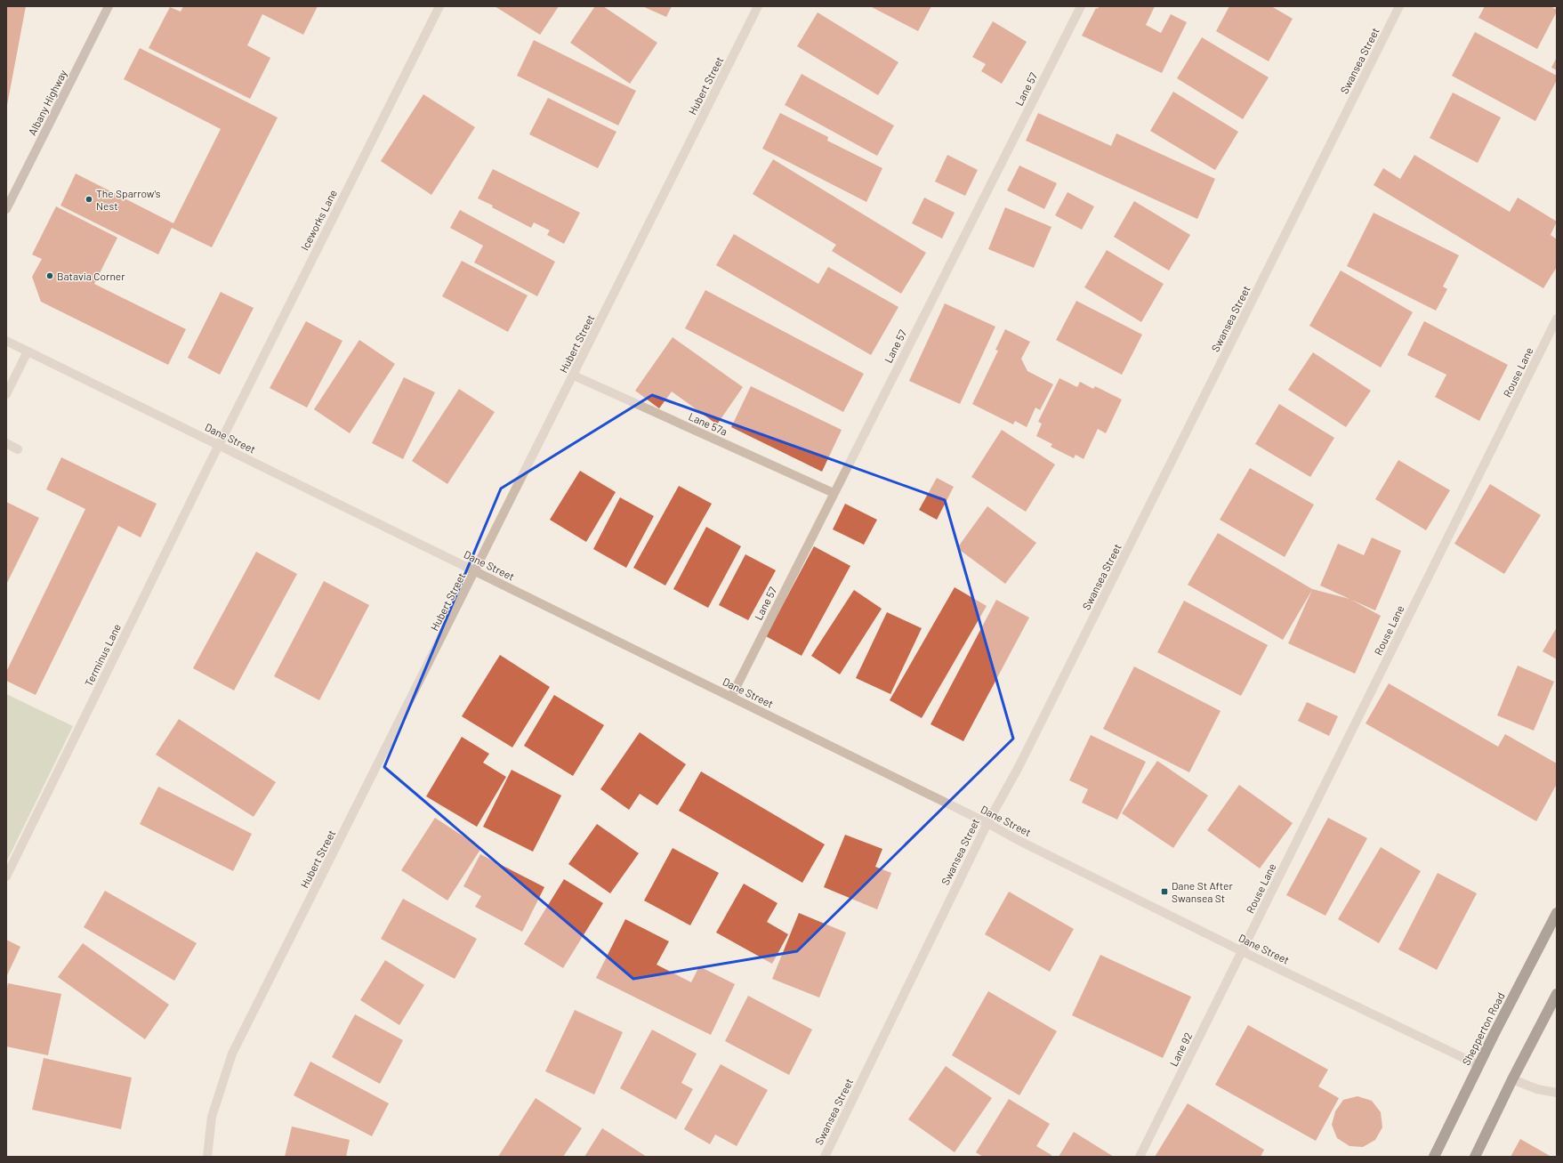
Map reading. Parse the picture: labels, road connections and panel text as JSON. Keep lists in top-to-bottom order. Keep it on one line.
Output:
{"streets":{"highway":["Shepperton Road"],"main road":["Albany Highway"],"street":["Swansea Street","Hubert Street","Lane 57","Iceworks Lane","Rouse Lane","Lane 57a","Dane Street","Terminus Lane","Lane 92"]},"crossings":[["Swansea Street","Dane Street"],["Hubert Street","Lane 57a"],["Hubert Street","Dane Street"],["Lane 57","Lane 57a"],["Lane 57","Dane Street"],["Iceworks Lane","Dane Street"],["Iceworks Lane","Terminus Lane"],["Rouse Lane","Dane Street"],["Rouse Lane","Lane 92"],["Dane Street","Terminus Lane"],["Dane Street","Shepperton Road"],["Dane Street","Lane 92"]],"places":{"other":["The Sparrow's Nest","Batavia Corner"],"transit":["Dane St After Swansea St"]}}
